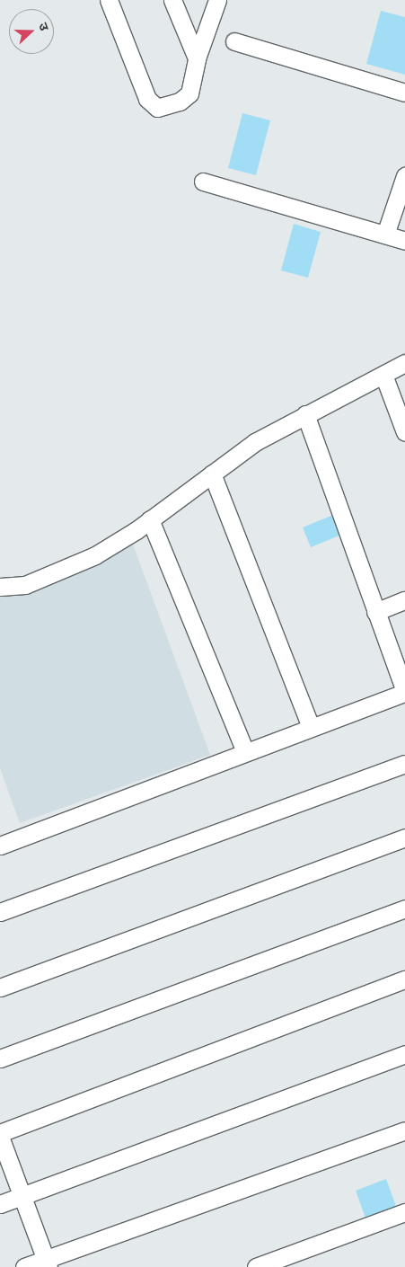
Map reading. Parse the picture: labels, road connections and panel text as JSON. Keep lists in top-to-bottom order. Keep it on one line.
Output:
{"north":"right"}
